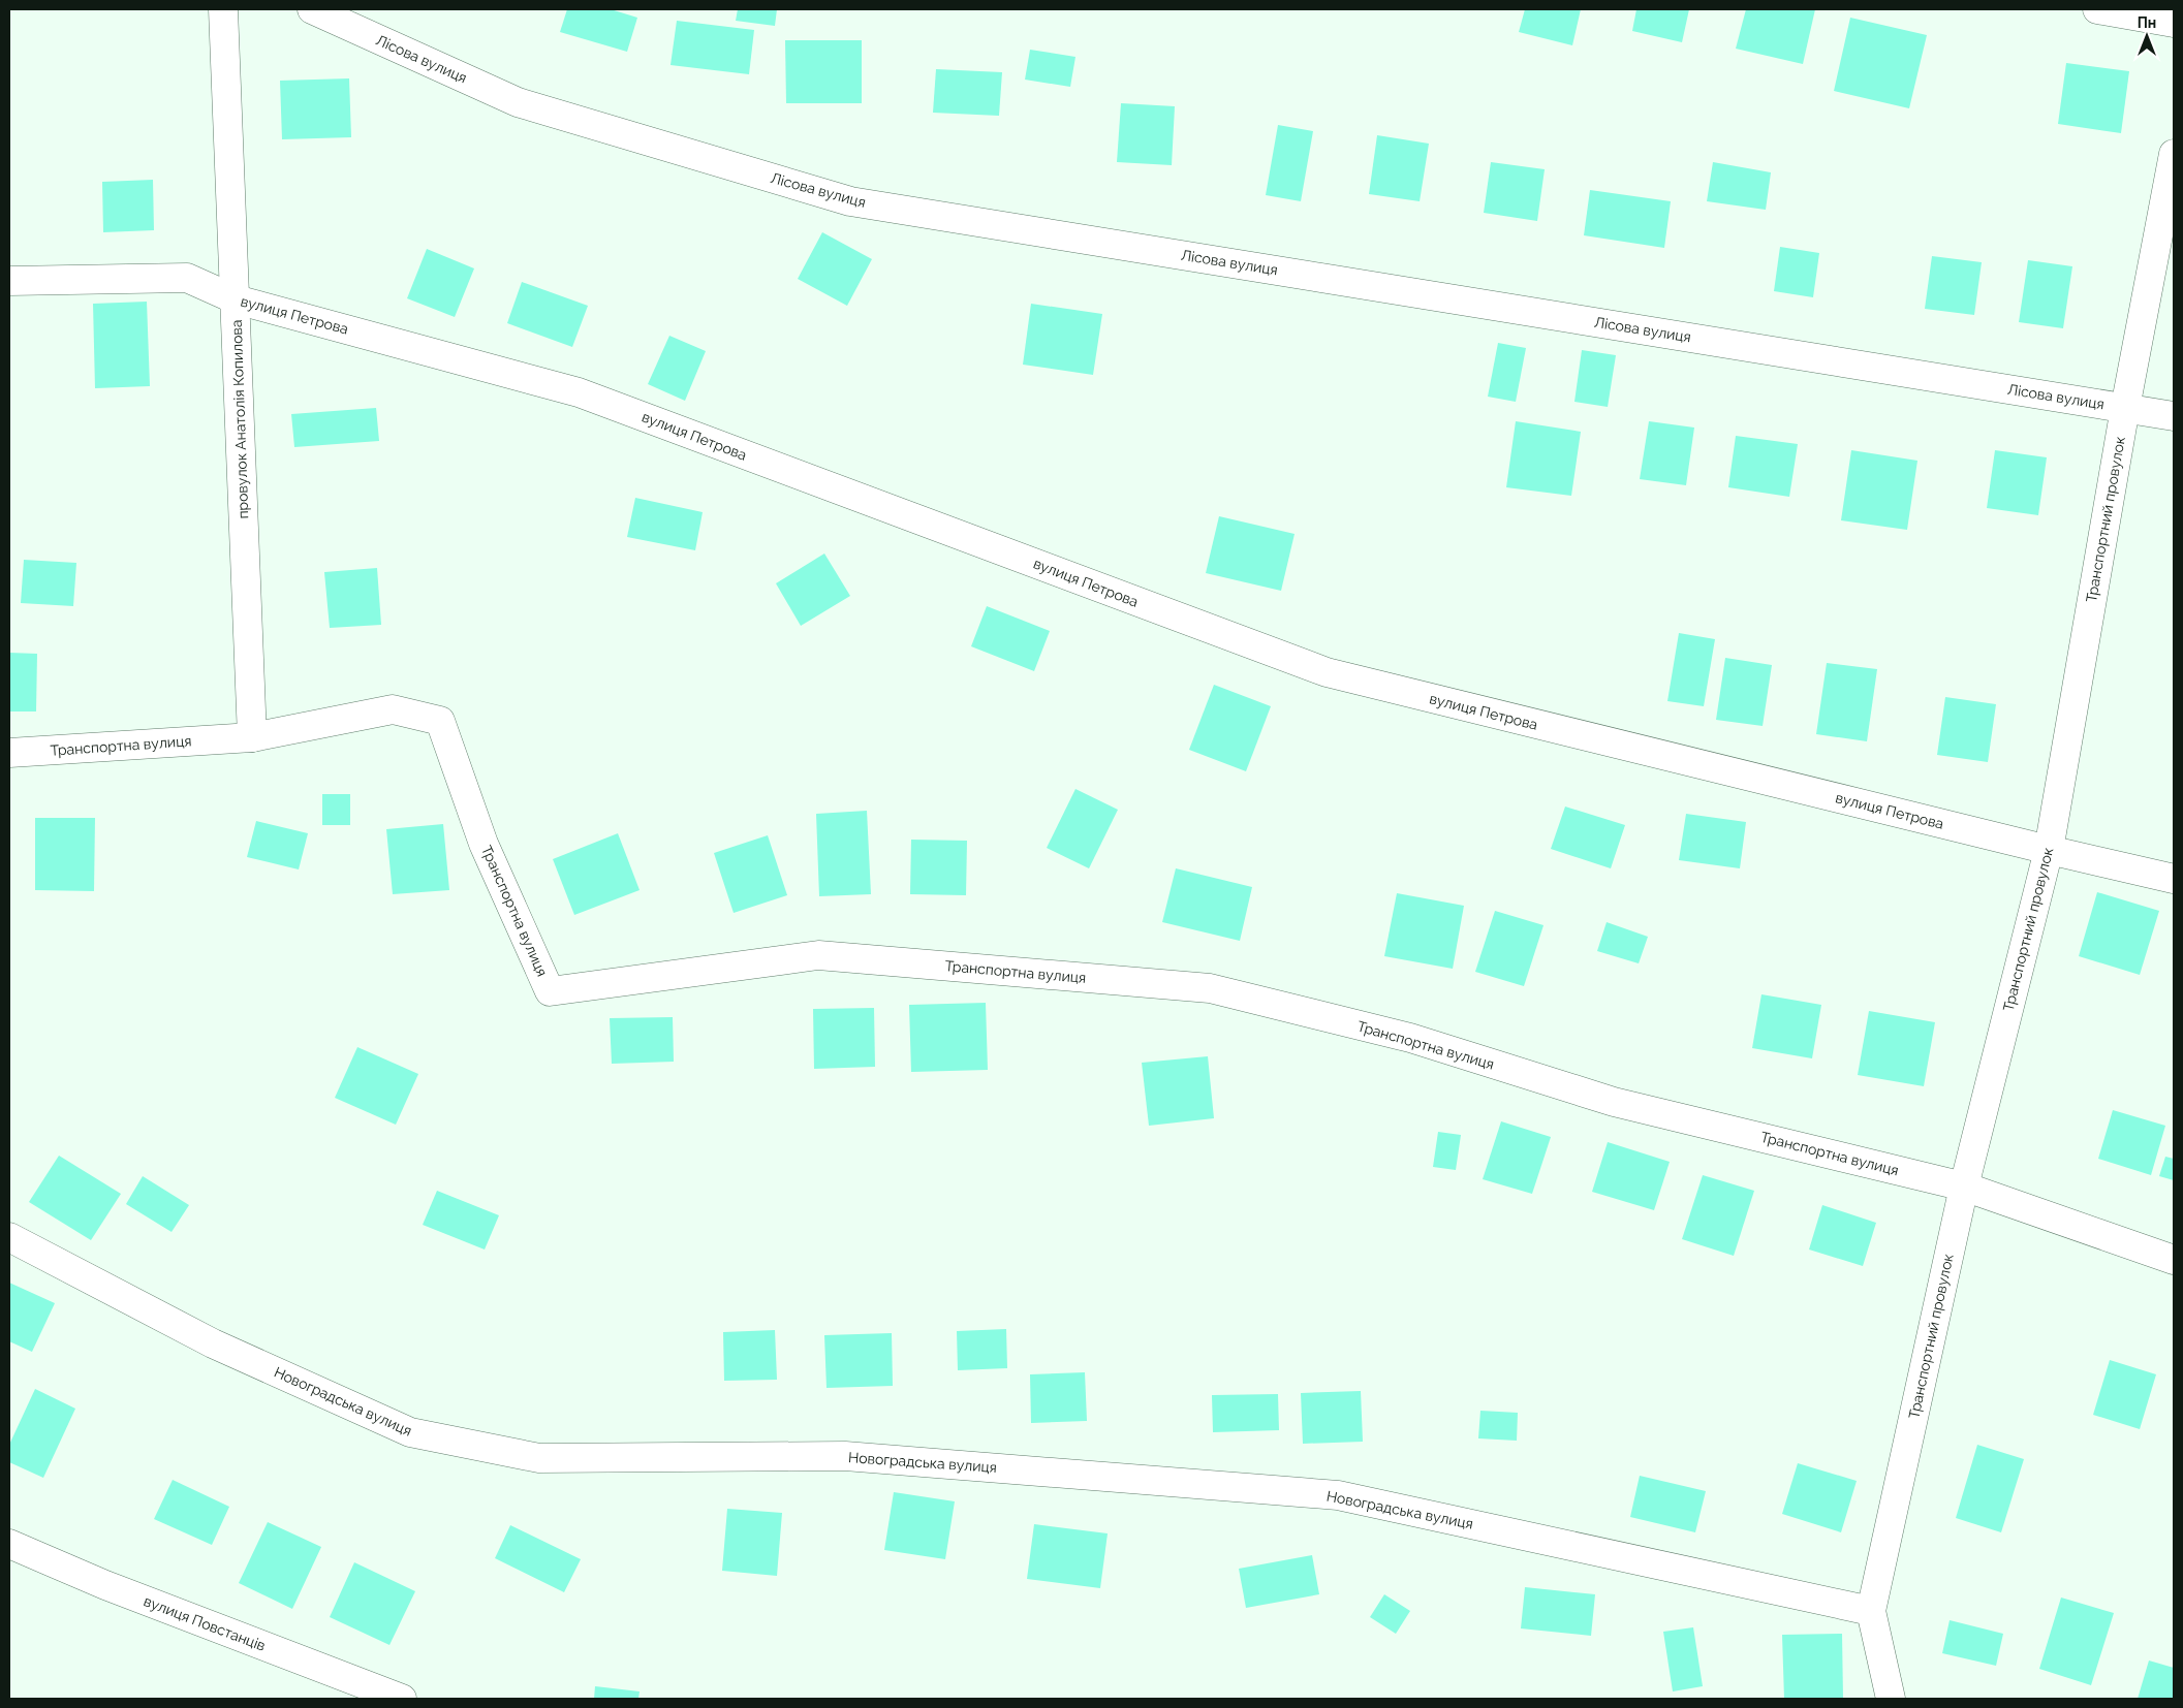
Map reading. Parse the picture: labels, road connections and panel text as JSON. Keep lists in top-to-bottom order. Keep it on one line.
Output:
{"streets":{"street":["Лісова вулиця","вулиця Петрова","провулок Анатолія Копилова","Транспортний провулок","Транспортна вулиця","Новоградська вулиця","вулиця Повстанців"]},"crossings":[["Лісова вулиця","Транспортний провулок"],["вулиця Петрова","провулок Анатолія Копилова"],["вулиця Петрова","Транспортний провулок"],["провулок Анатолія Копилова","Транспортна вулиця"],["Транспортний провулок","Транспортна вулиця"],["Транспортний провулок","Новоградська вулиця"]],"north":"top"}
